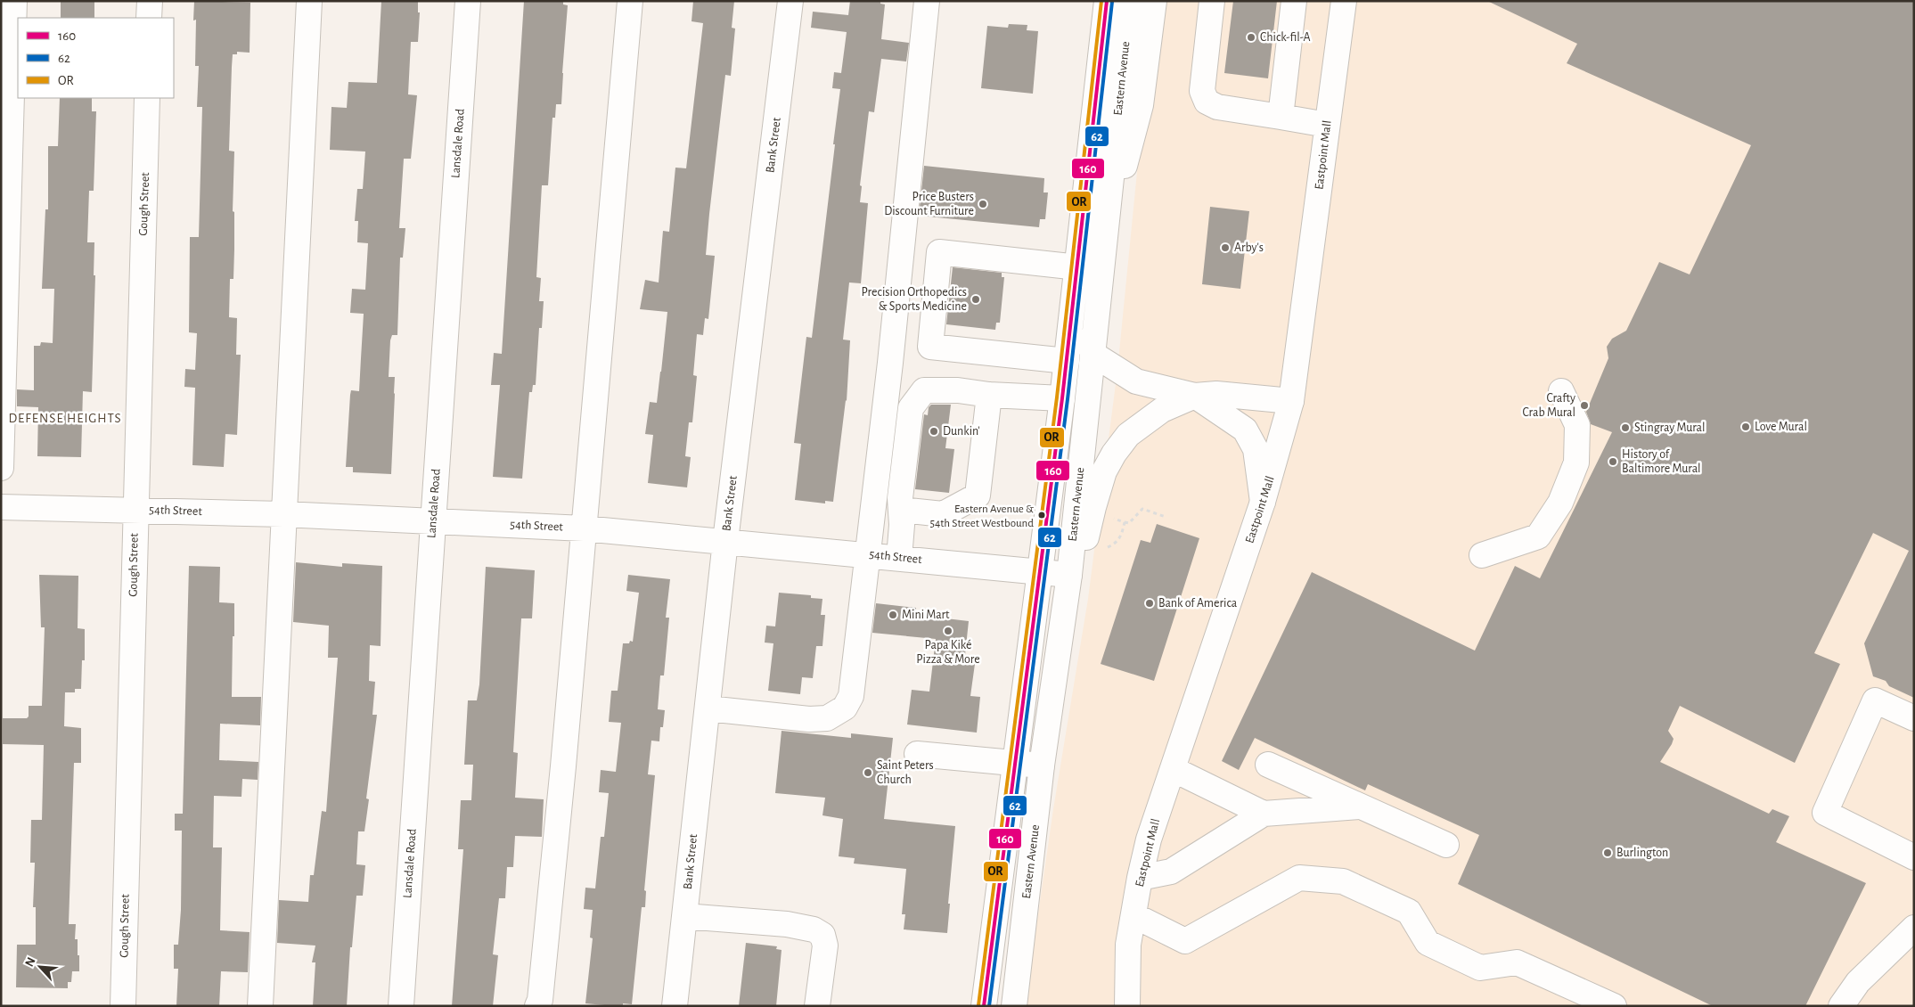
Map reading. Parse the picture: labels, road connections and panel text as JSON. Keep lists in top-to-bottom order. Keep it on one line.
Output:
{"streets":{"street":["Eastern Avenue","Lansdale Road","Bank Street","Eastpoint Mall","Gough Street","54th Street"]},"crossings":[["Eastern Avenue","54th Street"],["Lansdale Road","54th Street"],["Bank Street","54th Street"],["Gough Street","54th Street"]],"districts":["DEFENSE HEIGHTS"],"places":["Chick-fil-A","Price Busters Discount Furniture","Arby's","Precision Orthopedics & Sports Medicine","Crafty Crab Mural","Love Mural","Stingray Mural","Dunkin'","History of Baltimore Mural","Eastern Avenue & 54th Street Westbound","Bank of America","Mini Mart","Papa Kiké Pizza & More","Saint Peters Church","Burlington"],"lines":["transit line 160","transit line OR","transit line 62"],"legend":["160","62","OR"],"north":"top left"}
